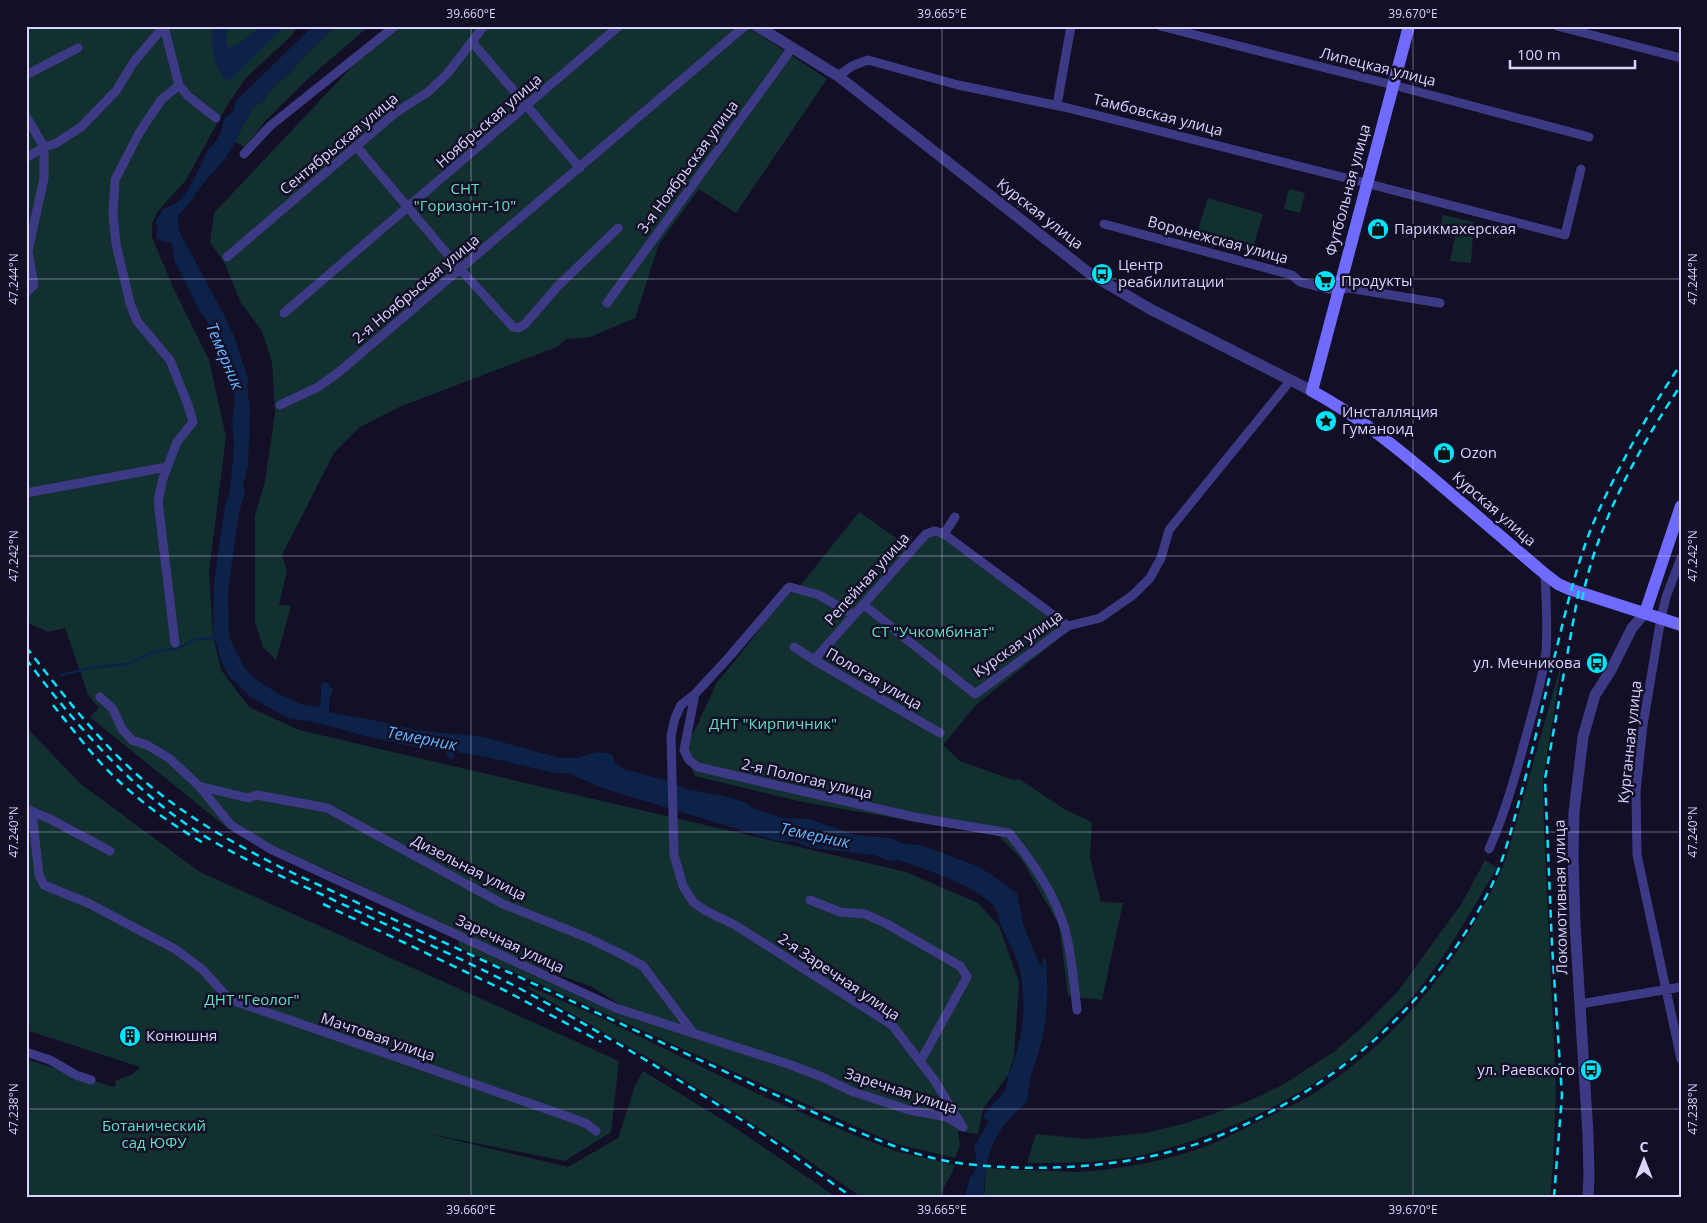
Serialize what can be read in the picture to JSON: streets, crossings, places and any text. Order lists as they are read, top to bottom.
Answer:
{
  "streets": {
    "main road": ["Футбольная улица", "Курская улица"],
    "street": [
      "Липецкая улица",
      "Тамбовская улица",
      "Ноябрьская улица",
      "Сентябрьская улица",
      "3-я Ноябрьская улица",
      "Воронежская улица",
      "2-я Ноябрьская улица",
      "Репейная улица",
      "Пологая улица",
      "Курганная улица",
      "2-я Пологая улица",
      "Дизельная улица",
      "Локомотивная улица",
      "Заречная улица",
      "2-я Заречная улица",
      "Мачтовая улица"
    ]
  },
  "crossings": [
    ["Липецкая улица", "Футбольная улица"],
    ["Тамбовская улица", "Футбольная улица"],
    ["Тамбовская улица", "Курская улица"],
    ["Футбольная улица", "Курская улица"],
    ["Футбольная улица", "Воронежская улица"],
    ["Курская улица", "Репейная улица"],
    ["Курская улица", "Курганная улица"],
    ["Курская улица", "Локомотивная улица"],
    ["Репейная улица", "Пологая улица"],
    ["2-я Пологая улица", "2-я Заречная улица"],
    ["Дизельная улица", "Заречная улица"],
    ["Заречная улица", "2-я Заречная улица"]
  ],
  "water": ["Темерник"],
  "parks": [
    "СНТ \"Горизонт-10\"",
    "СТ \"Учкомбинат\"",
    "ДНТ \"Кирпичник\"",
    "ДНТ \"Геолог\"",
    "Ботанический сад ЮФУ"
  ],
  "places": {
    "shop": ["Парикмахерская", "Ozon"],
    "bus stop": ["Центр реабилитации", "ул. Мечникова", "ул. Раевского"],
    "supermarket": ["Продукты"],
    "place": ["Инсталляция Гуманоид"],
    "building": ["Конюшня"]
  },
  "scale_bar": "100 m",
  "north": "top",
  "coordinates": [
    "39.660°E",
    "39.665°E",
    "39.670°E",
    "47.244°N",
    "47.242°N",
    "47.240°N",
    "47.238°N"
  ]
}
